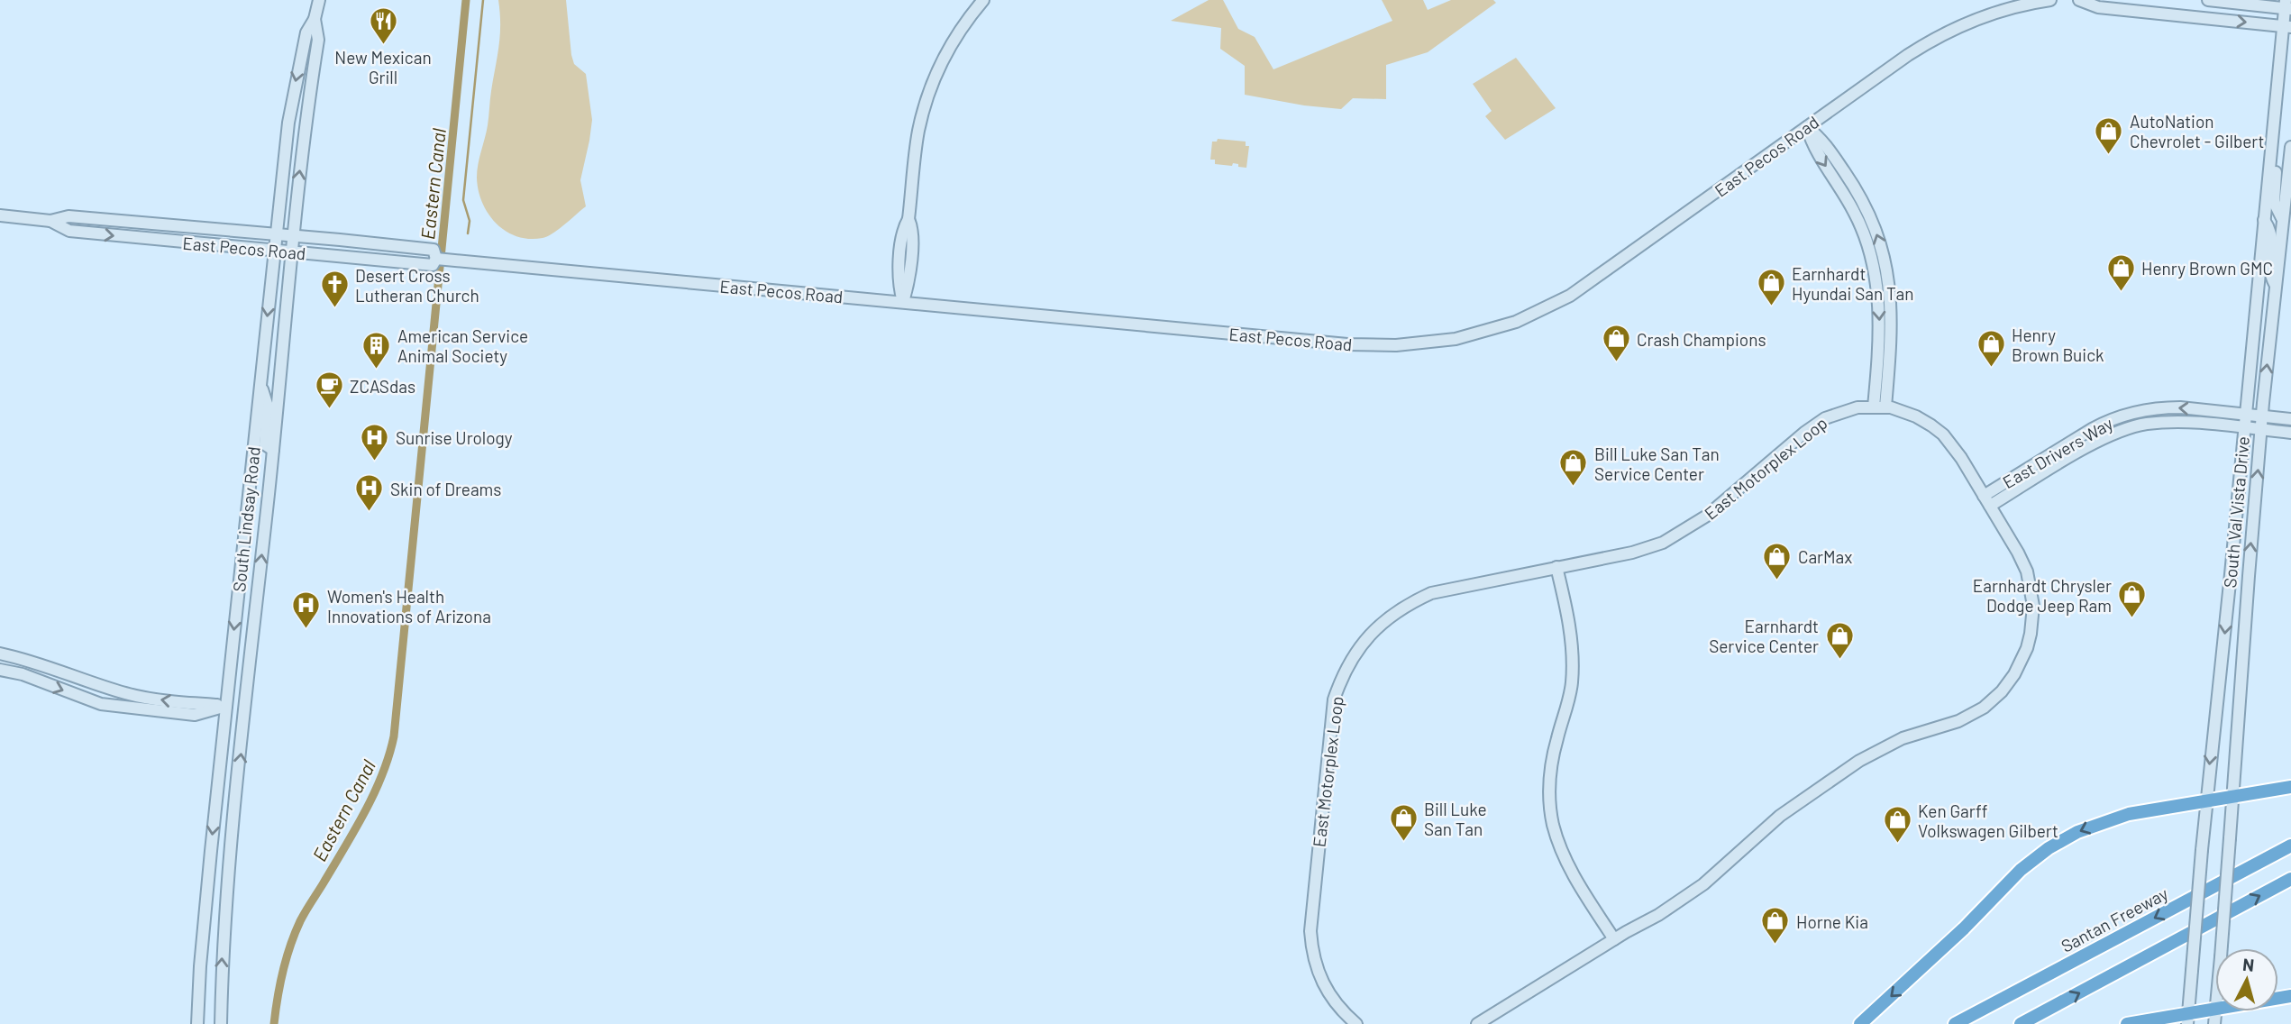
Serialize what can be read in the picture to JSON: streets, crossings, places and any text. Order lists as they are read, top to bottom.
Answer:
{
  "streets": {
    "highway": ["Santan Freeway"],
    "main road": [
      "East Pecos Road",
      "East Drivers Way",
      "East Motorplex Loop",
      "South Val Vista Drive",
      "South Lindsay Road"
    ]
  },
  "crossings": [
    ["East Pecos Road", "South Lindsay Road"],
    ["East Drivers Way", "East Motorplex Loop"],
    ["East Drivers Way", "South Val Vista Drive"]
  ],
  "water": ["Eastern Canal"],
  "places": {
    "restaurant": ["New Mexican Grill"],
    "shop": [
      "AutoNation Chevrolet - Gilbert",
      "Henry Brown GMC",
      "Earnhardt Hyundai San Tan",
      "Crash Champions",
      "Henry Brown Buick",
      "Bill Luke San Tan Service Center",
      "CarMax",
      "Earnhardt Chrysler Dodge Jeep Ram",
      "Earnhardt Service Center",
      "Bill Luke San Tan",
      "Ken Garff Volkswagen Gilbert",
      "Horne Kia"
    ],
    "church": ["Desert Cross Lutheran Church"],
    "building": ["American Service Animal Society"],
    "cafe": ["ZCASdas"],
    "hospital": ["Sunrise Urology", "Skin of Dreams", "Women's Health Innovations of Arizona"]
  },
  "north": "top"
}
